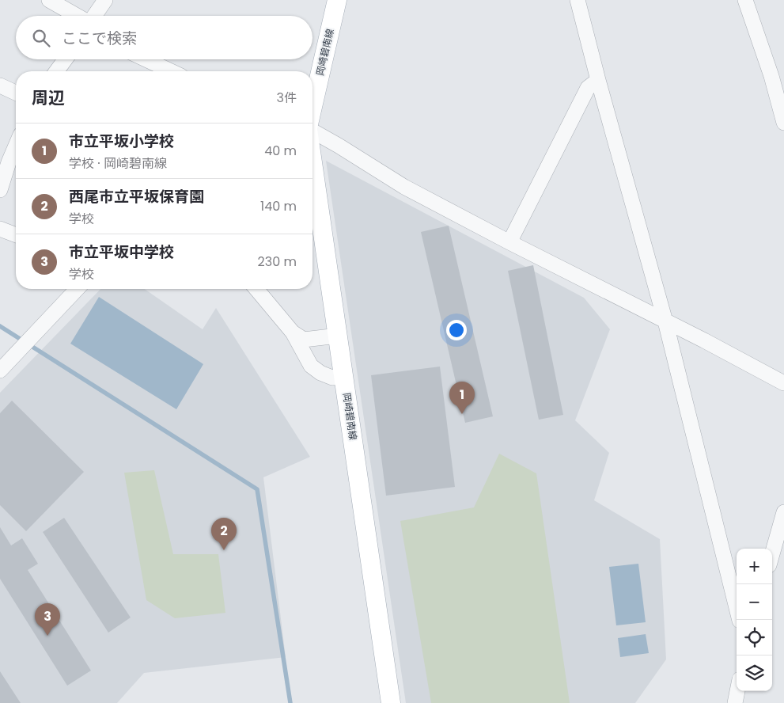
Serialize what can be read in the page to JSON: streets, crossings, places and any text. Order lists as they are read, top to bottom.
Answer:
{
  "streets": {
    "main road": ["岡崎碧南線"]
  },
  "page": {
    "search": "ここで検索",
    "heading": ["周辺", "3件"],
    "list": [
      {
        "mark": "1",
        "name": "市立平坂小学校",
        "note": "学校 · 岡崎碧南線",
        "value": "40 m"
      },
      {
        "mark": "2",
        "name": "西尾市立平坂保育園",
        "note": "学校",
        "value": "140 m"
      },
      {
        "mark": "3",
        "name": "市立平坂中学校",
        "note": "学校",
        "value": "230 m"
      }
    ],
    "pins": ["1", "2", "3"],
    "map_buttons": ["+", "−"]
  }
}
